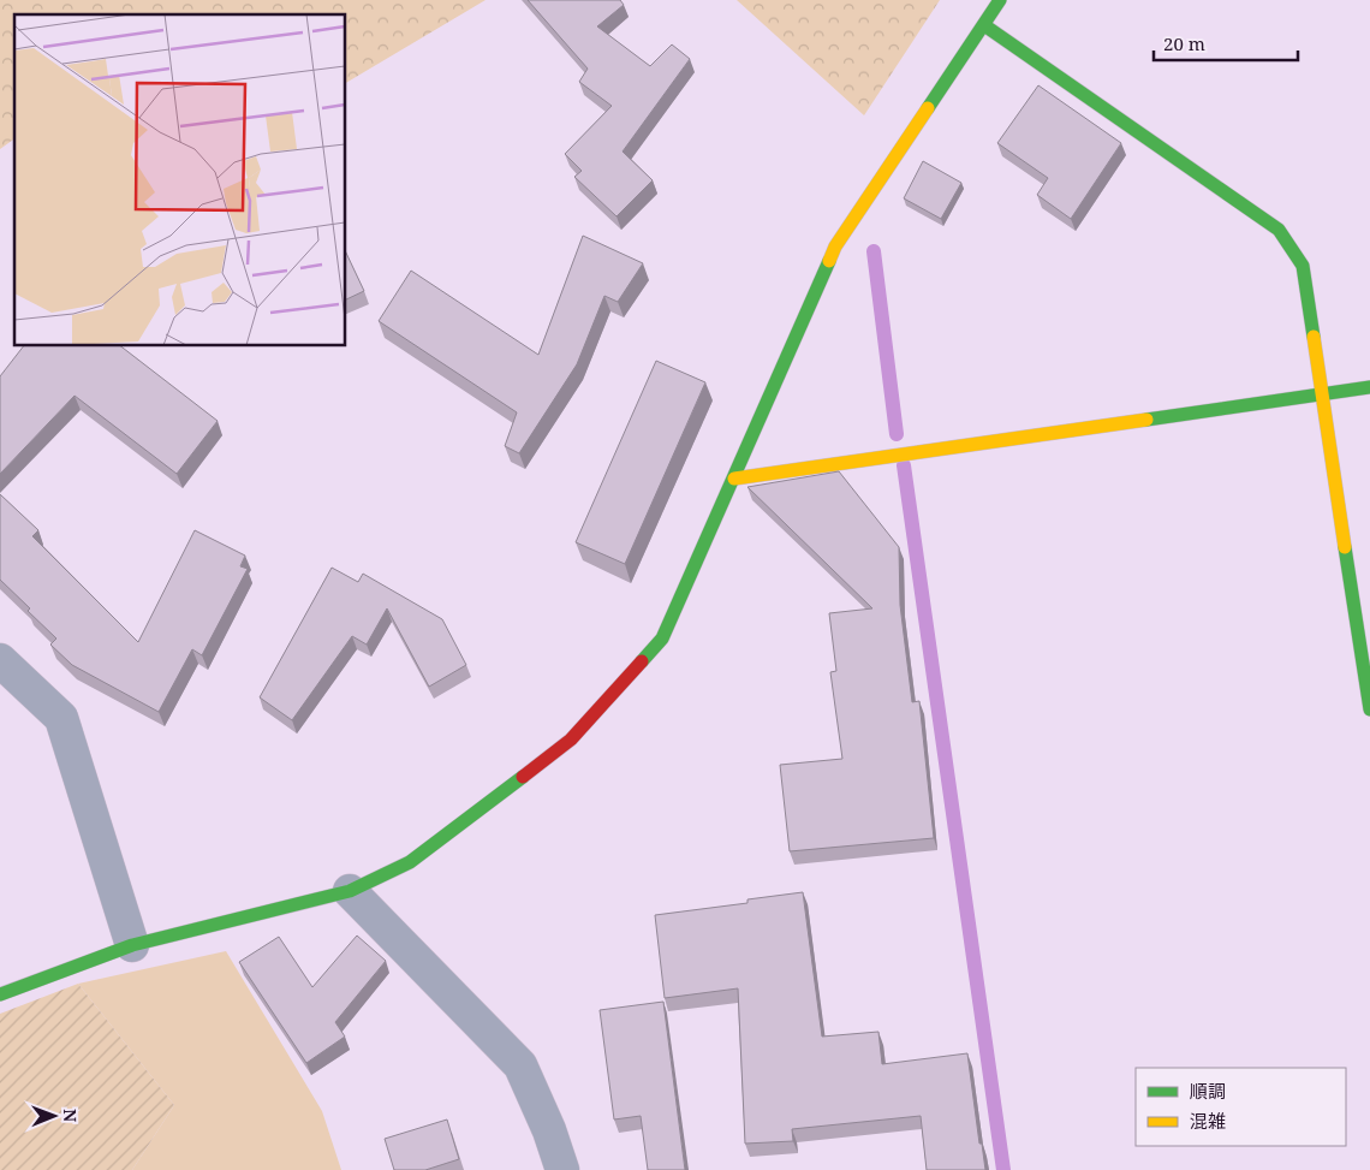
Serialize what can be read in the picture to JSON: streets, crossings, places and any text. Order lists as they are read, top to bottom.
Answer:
{
  "legend": ["順調", "混雑"],
  "scale_bar": "20 m",
  "north": "right"
}
